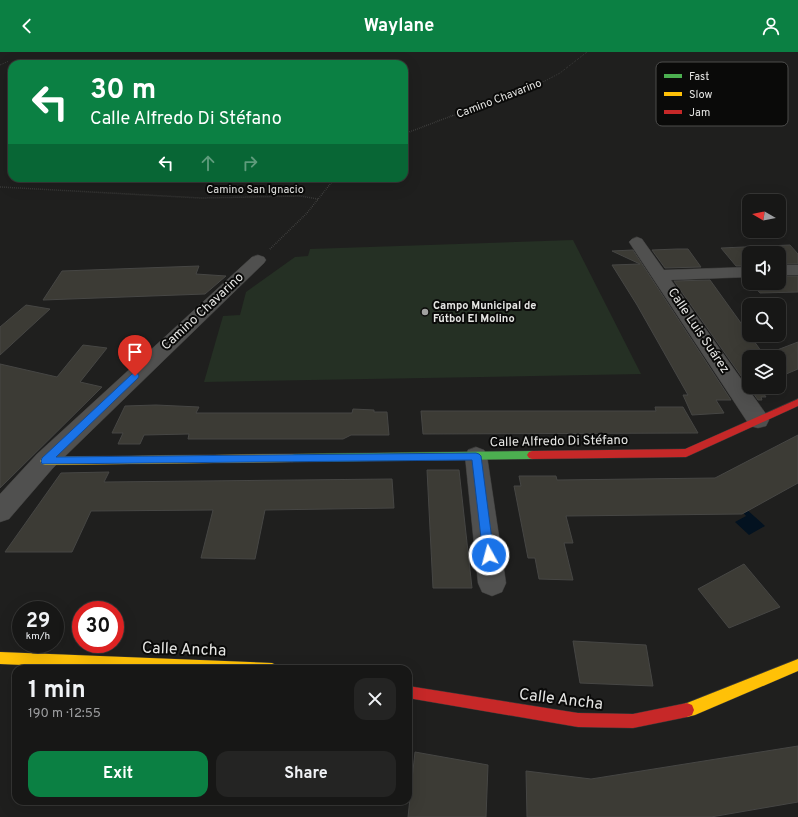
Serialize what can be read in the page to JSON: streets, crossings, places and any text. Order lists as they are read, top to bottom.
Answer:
{
  "streets": {
    "street": [
      "Camino Chavarino",
      "Calle Luis Suárez",
      "Calle Alfredo Di Stéfano",
      "Calle Ancha"
    ],
    "path": ["Camino San Ignacio"]
  },
  "crossings": [
    ["Camino Chavarino", "Calle Alfredo Di Stéfano"],
    ["Calle Luis Suárez", "Calle Alfredo Di Stéfano"]
  ],
  "places": ["Campo Municipal de Fútbol El Molino"],
  "legend": ["Fast", "Slow", "Jam"],
  "north": "left",
  "page": {
    "header": "Waylane",
    "turn": ["30 m", "Calle Alfredo Di Stéfano"],
    "speed": "29 km/h",
    "limit": "30",
    "heading": ["1 min", "190 m · 12:55"],
    "buttons": ["Exit", "Share"]
  }
}
